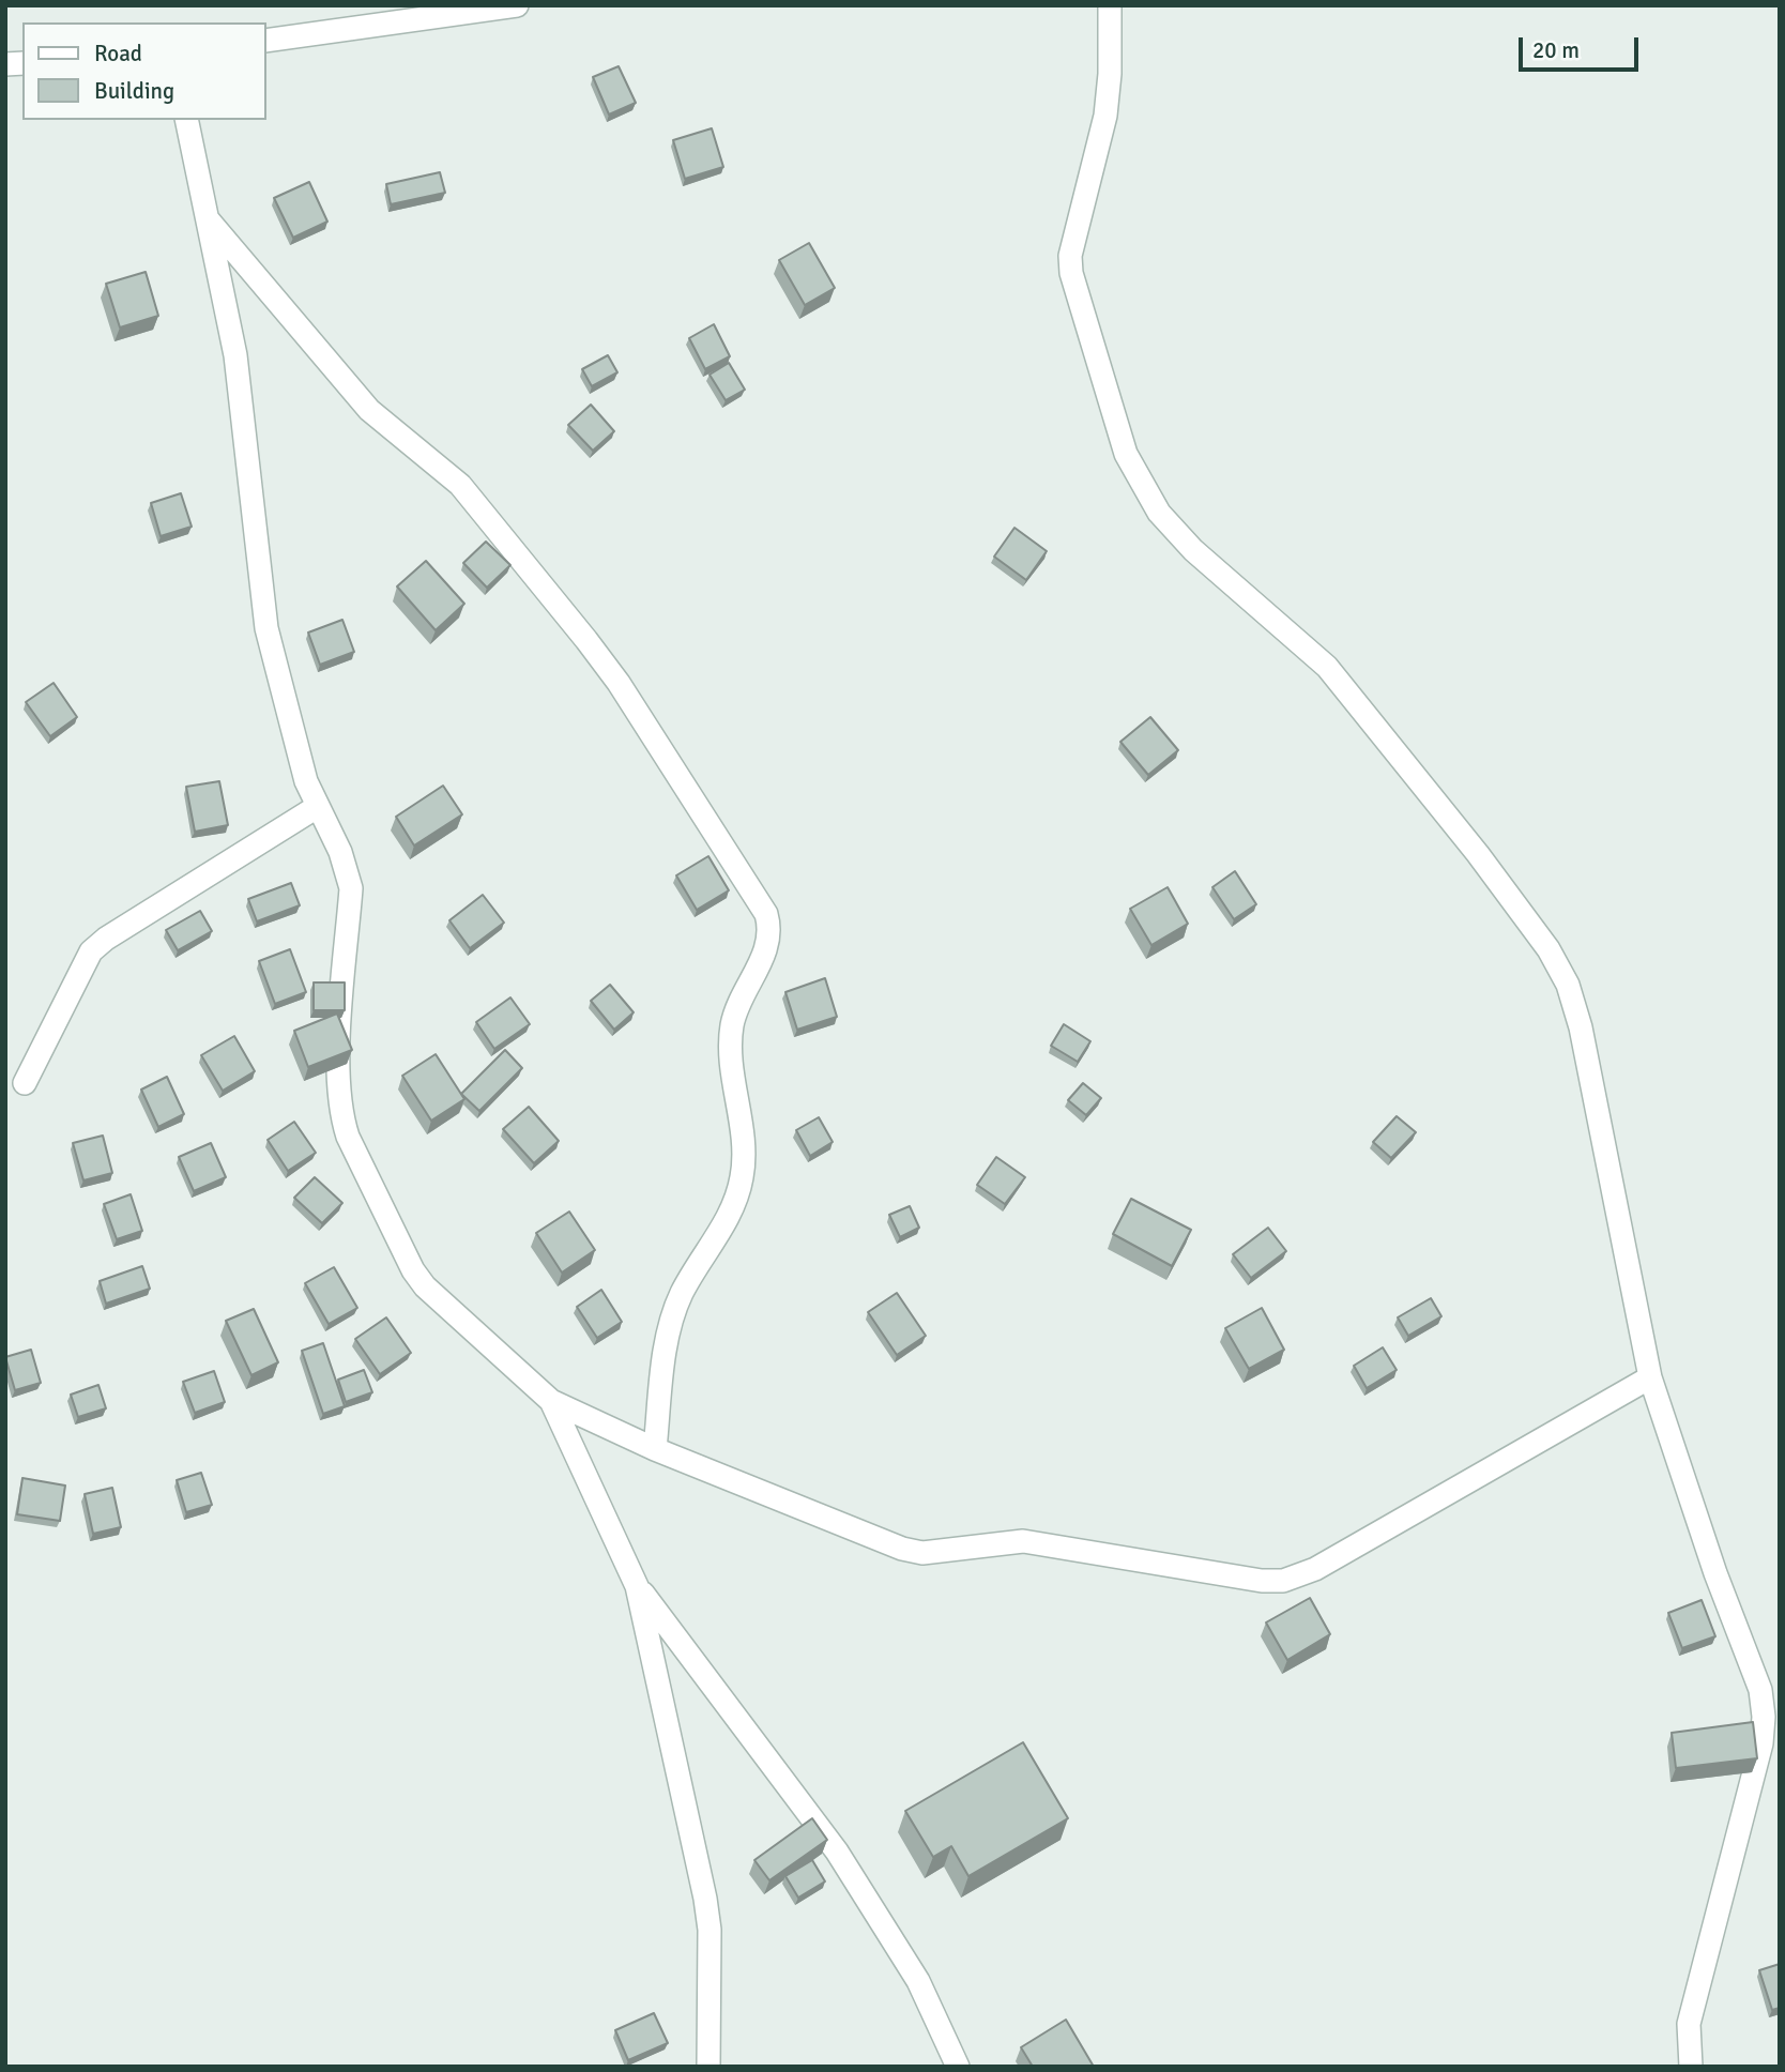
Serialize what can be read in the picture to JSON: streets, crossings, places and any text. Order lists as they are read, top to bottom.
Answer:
{
  "legend": ["Road", "Building"],
  "scale_bar": "20 m"
}
